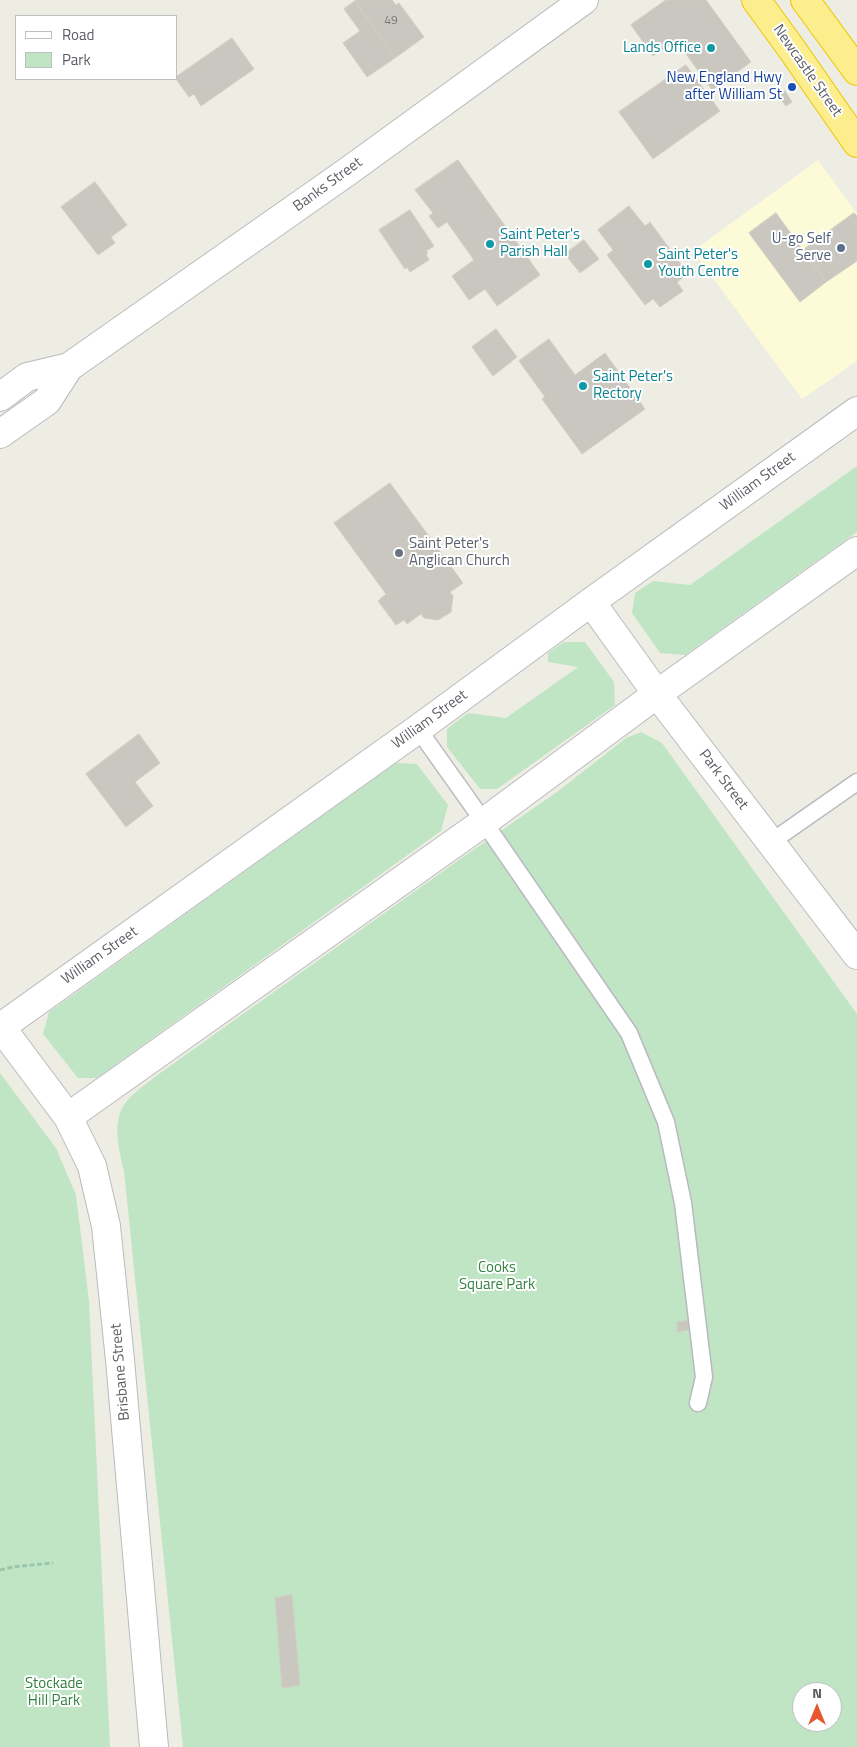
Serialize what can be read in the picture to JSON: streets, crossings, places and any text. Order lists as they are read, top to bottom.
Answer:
{
  "streets": {
    "highway": ["Newcastle Street"],
    "street": [
      "Banks Street",
      "William Street",
      "Park Street",
      "Brisbane Street"
    ]
  },
  "crossings": [
    ["William Street", "Park Street"],
    ["William Street", "Brisbane Street"]
  ],
  "parks": ["Cooks Square Park", "Stockade Hill Park"],
  "places": [
    "Lands Office",
    "New England Hwy after William St",
    "Saint Peter's Parish Hall",
    "U-go Self Serve",
    "Saint Peter's Youth Centre",
    "Saint Peter's Rectory",
    "Saint Peter's Anglican Church"
  ],
  "house_numbers": ["49"],
  "legend": ["Road", "Park"],
  "north": "top"
}
